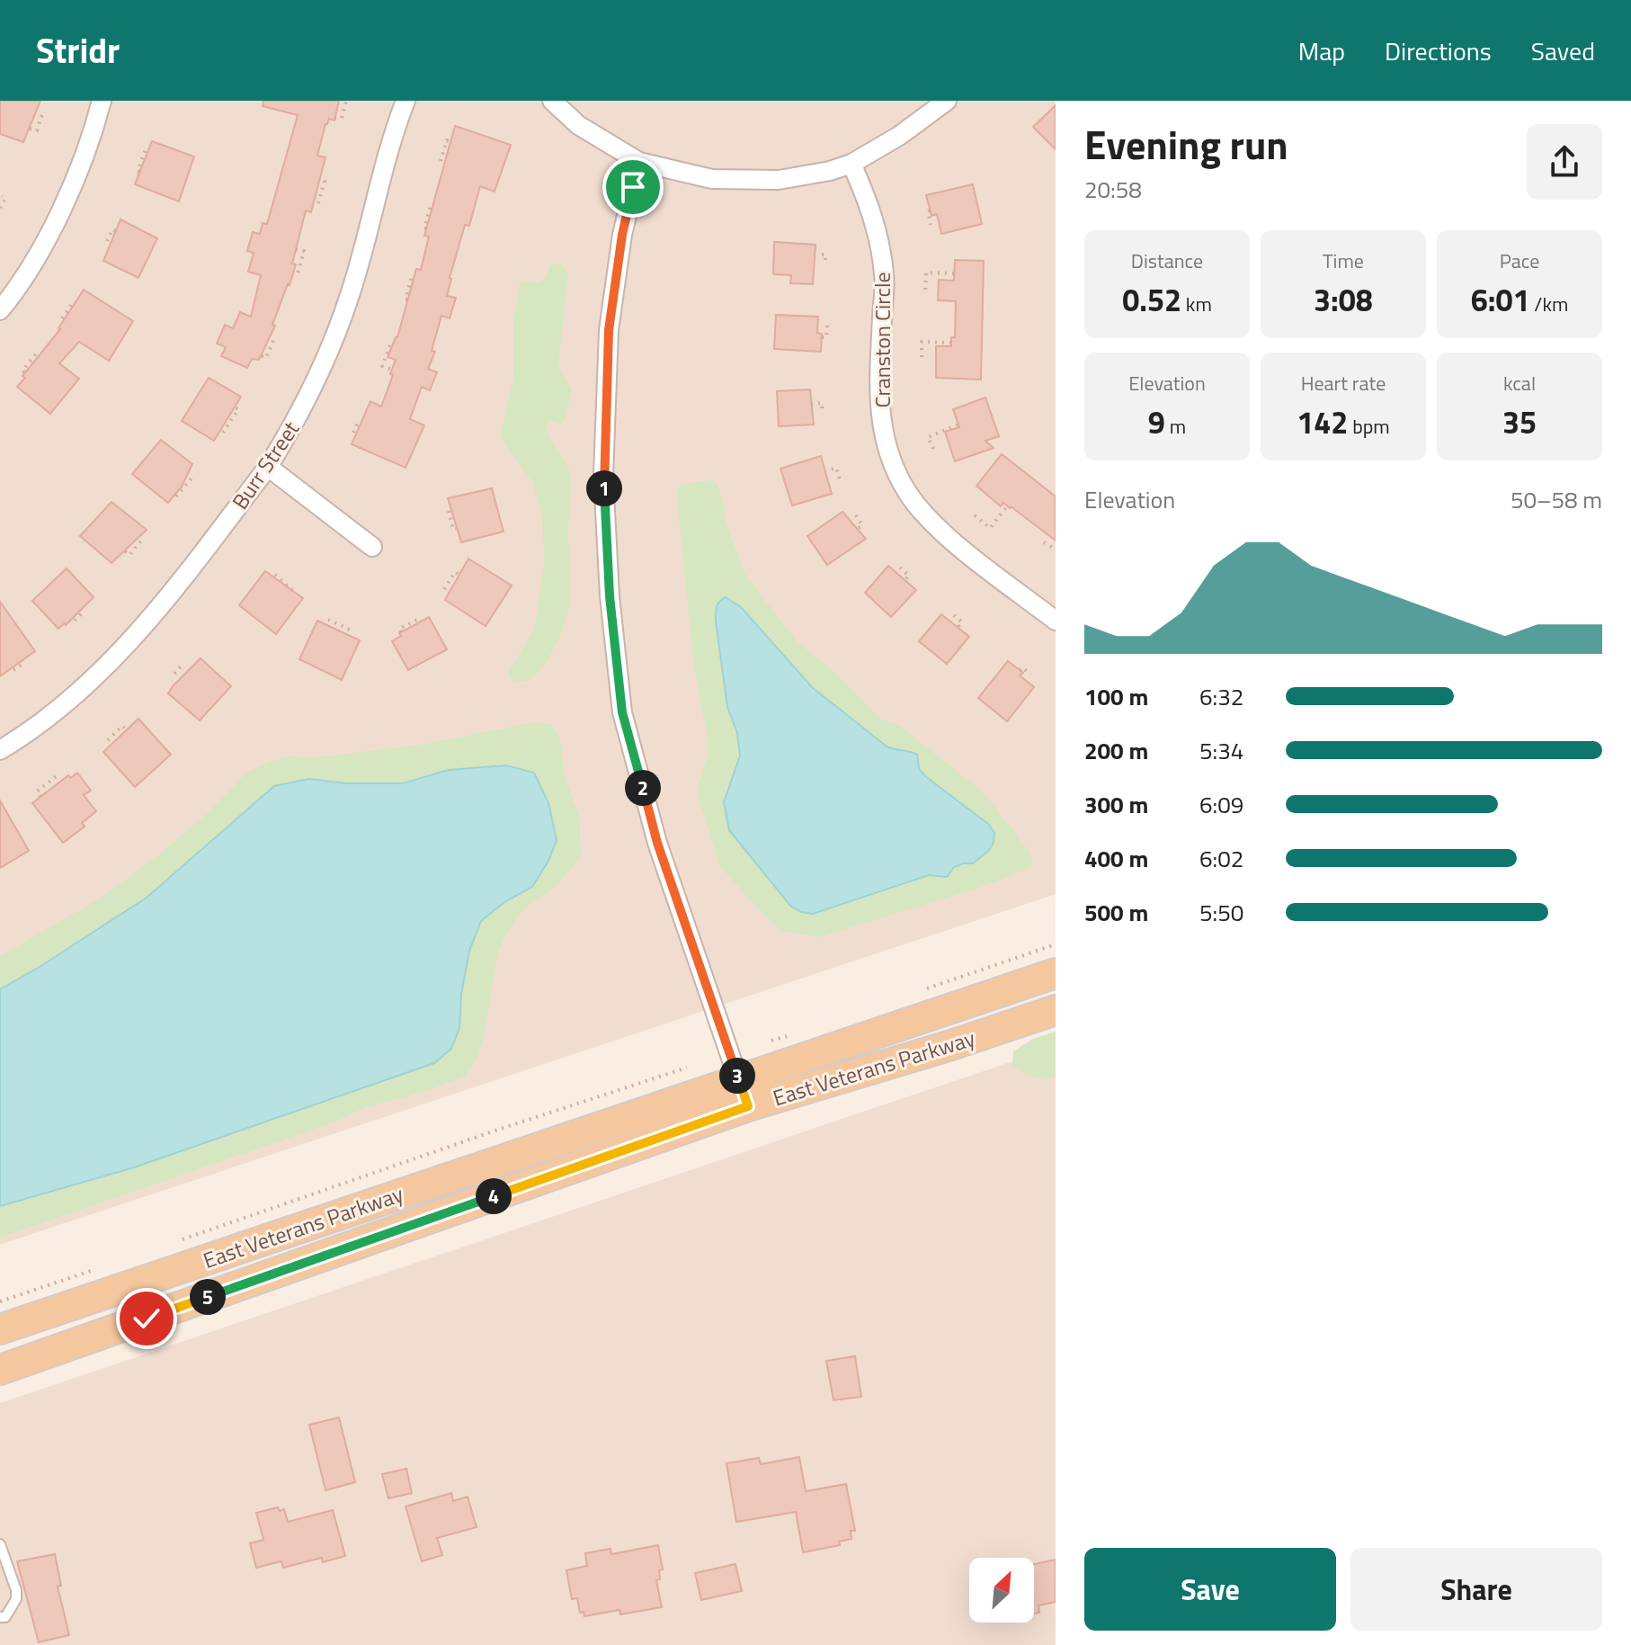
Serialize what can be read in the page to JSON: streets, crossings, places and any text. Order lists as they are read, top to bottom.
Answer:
{
  "streets": {
    "main road": ["East Veterans Parkway"],
    "street": ["Cranston Circle", "Burr Street"]
  },
  "north": "top right",
  "page": {
    "header": "Stridr",
    "nav": ["Map", "Directions", "Saved"],
    "heading": ["Evening run", "20:58"],
    "stats": [
      ["Distance", "0.52 km"],
      ["Time", "3:08"],
      ["Pace", "6:01 /km"],
      ["Elevation", "9 m"],
      ["Heart rate", "142 bpm"],
      ["kcal", "35"]
    ],
    "chart": ["Elevation", "50–58 m"],
    "pins": [
      "1",
      "2",
      "3",
      "4",
      "5"
    ],
    "list": [
      {
        "name": "100 m",
        "note": "6:32"
      },
      {
        "name": "200 m",
        "note": "5:34"
      },
      {
        "name": "300 m",
        "note": "6:09"
      },
      {
        "name": "400 m",
        "note": "6:02"
      },
      {
        "name": "500 m",
        "note": "5:50"
      }
    ],
    "buttons": ["Save", "Share"]
  }
}
